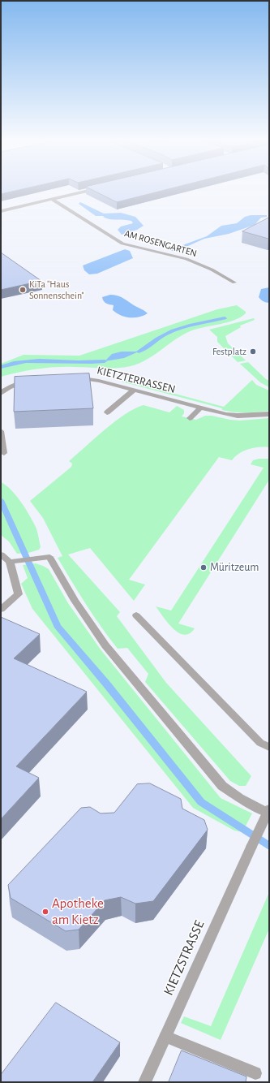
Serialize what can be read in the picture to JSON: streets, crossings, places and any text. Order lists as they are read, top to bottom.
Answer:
{
  "streets": {
    "street": ["AM ROSENGARTEN", "KIETZTERRASSEN", "KIETZSTRASSE"]
  },
  "places": [
    "KiTa \"Haus Sonnenschein\"",
    "Festplatz",
    "Müritzeum",
    "Apotheke am Kietz"
  ]
}
